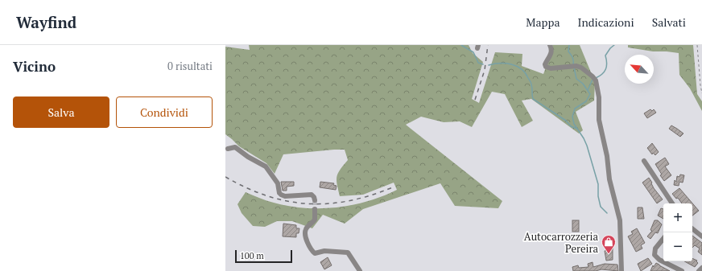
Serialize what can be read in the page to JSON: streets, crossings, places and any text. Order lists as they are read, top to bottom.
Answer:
{
  "places": {
    "shop": ["Autocarrozzeria Pereira"]
  },
  "scale_bar": "100 m",
  "north": "top left",
  "page": {
    "header": "Wayfind",
    "nav": ["Mappa", "Indicazioni", "Salvati"],
    "heading": ["Vicino", "0 risultati"],
    "buttons": ["Salva", "Condividi"],
    "map_buttons": ["+", "−"],
    "scale": "100 m"
  }
}
